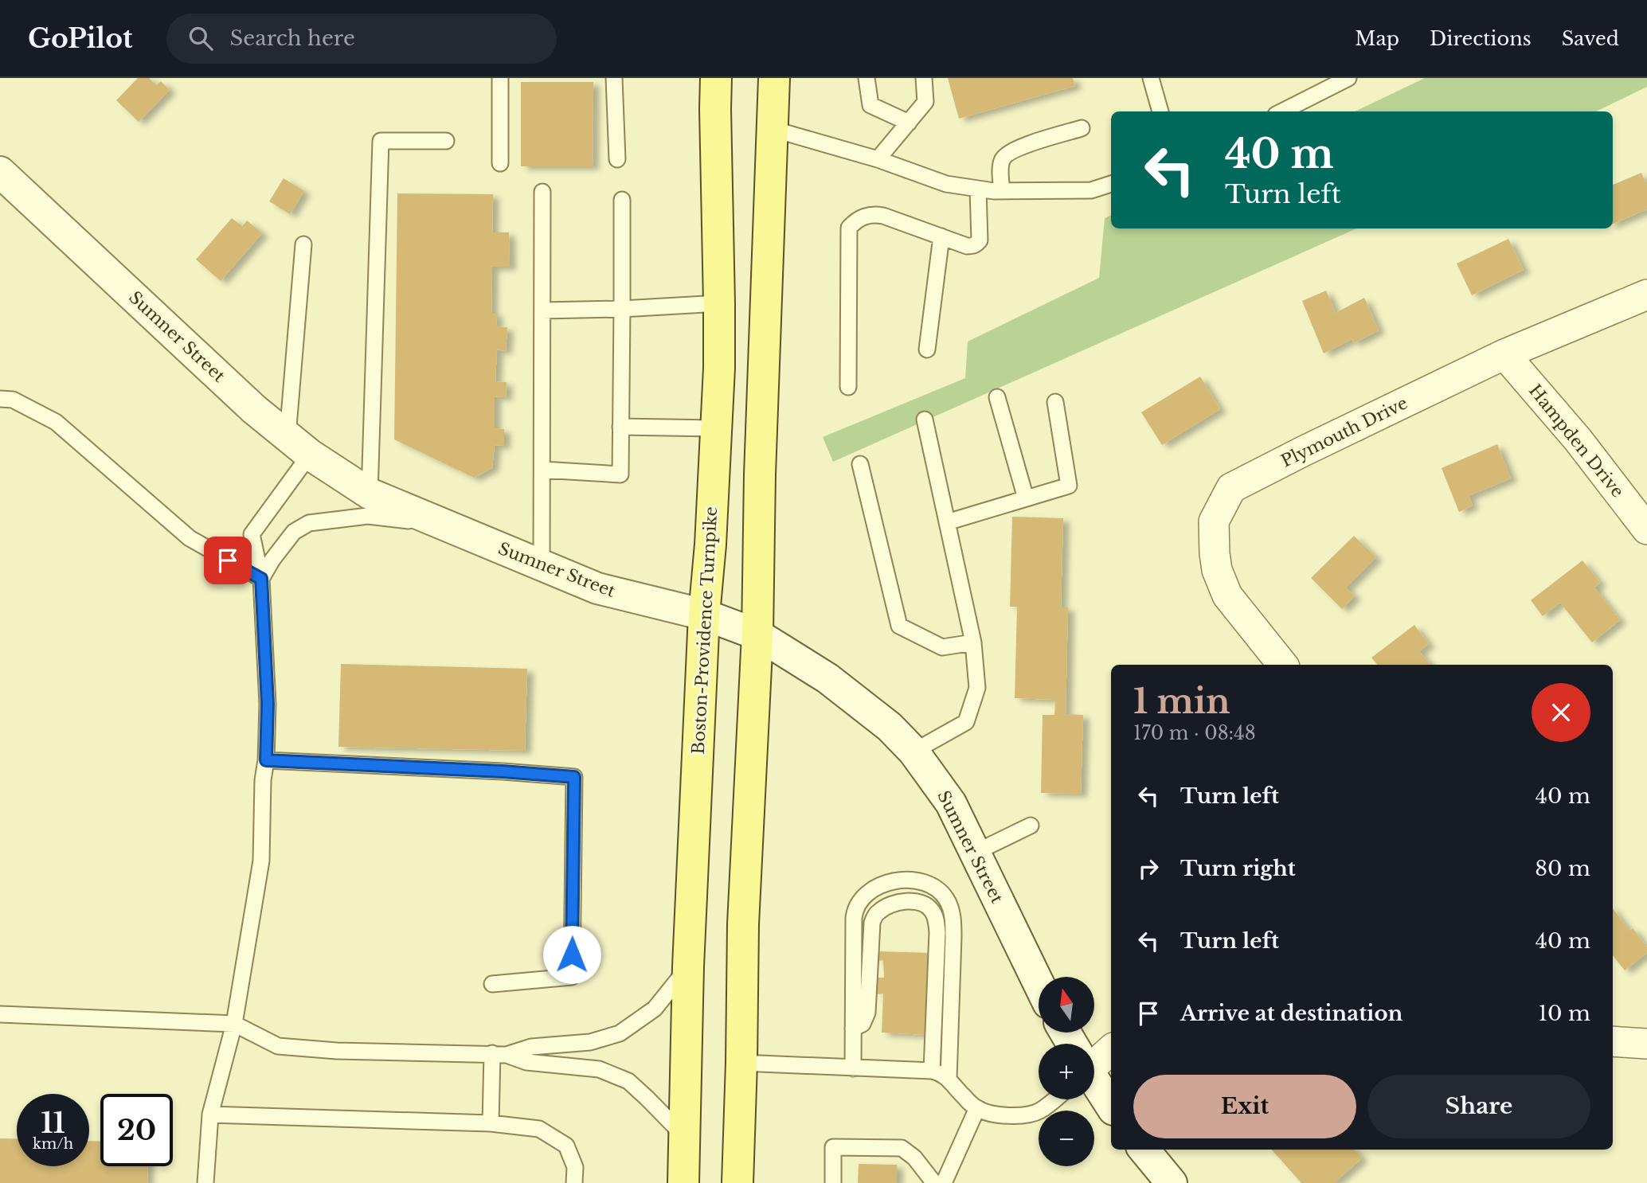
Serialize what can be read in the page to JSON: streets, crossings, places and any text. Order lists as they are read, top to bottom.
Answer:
{
  "streets": {
    "main road": ["Boston-Providence Turnpike"],
    "street": ["Sumner Street", "Plymouth Drive", "Hampden Drive"]
  },
  "crossings": [
    ["Sumner Street", "Boston-Providence Turnpike"],
    ["Plymouth Drive", "Hampden Drive"]
  ],
  "north": "top",
  "page": {
    "header": "GoPilot",
    "search": "Search here",
    "nav": ["Map", "Directions", "Saved"],
    "turn": ["40 m", "Turn left"],
    "heading": ["1 min", "170 m · 08:48"],
    "list": [
      {
        "name": "Turn left",
        "value": "40 m"
      },
      {
        "name": "Turn right",
        "value": "80 m"
      },
      {
        "name": "Turn left",
        "value": "40 m"
      },
      {
        "name": "Arrive at destination",
        "value": "10 m"
      }
    ],
    "map_buttons": ["+", "−"],
    "buttons": ["Exit", "Share"],
    "speed": "11 km/h",
    "limit": "20"
  }
}
